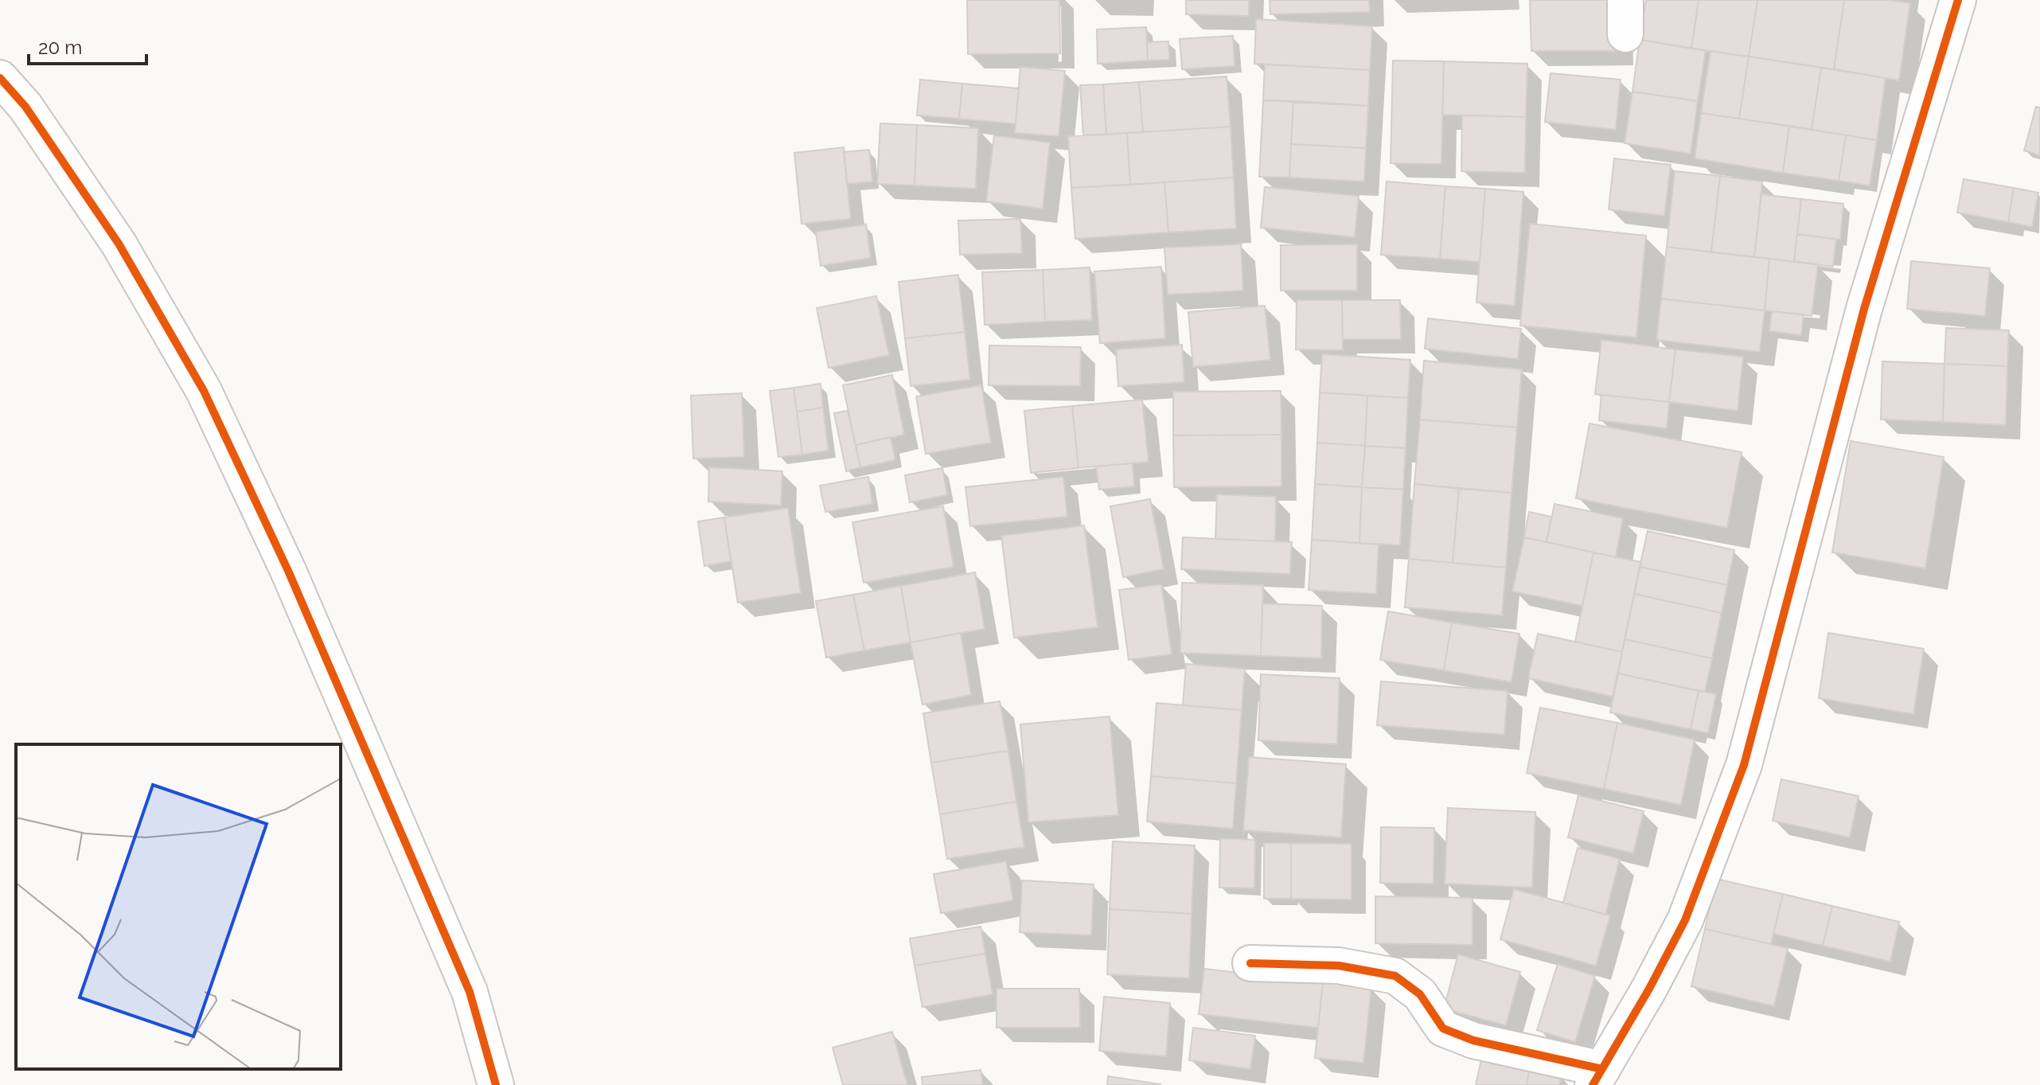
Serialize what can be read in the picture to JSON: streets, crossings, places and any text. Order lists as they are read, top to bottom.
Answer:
{
  "scale_bar": "20 m"
}
